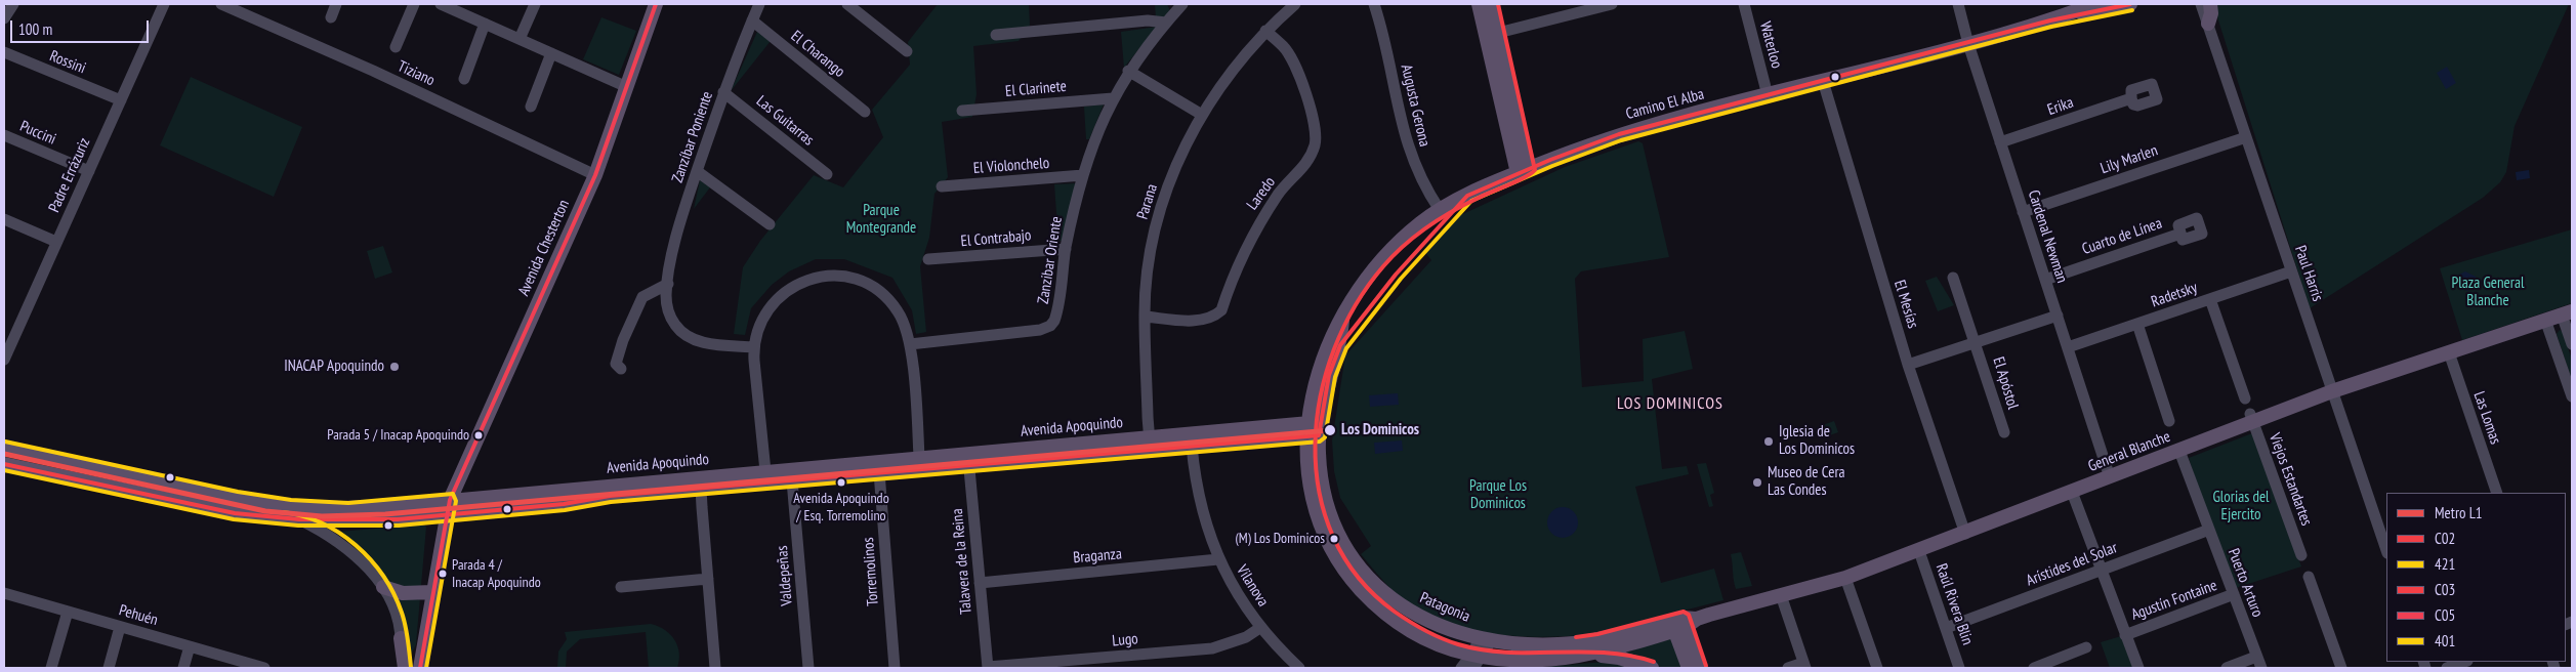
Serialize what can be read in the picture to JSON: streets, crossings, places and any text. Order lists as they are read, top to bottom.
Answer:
{
  "streets": {
    "main road": [
      "Camino El Alba",
      "Avenida Chesterton",
      "Avenida Apoquindo",
      "General Blanche",
      "Patagonia"
    ],
    "street": [
      "Waterloo",
      "El Charango",
      "Rossini",
      "Tiziano",
      "El Clarinete",
      "Augusta Gerona",
      "Erika",
      "Las Guitarras",
      "Puccini",
      "Zanzíbar Poniente",
      "Lily Marlen",
      "El Violonchelo",
      "Padre Errázuriz",
      "Laredo",
      "Parana",
      "Cardenal Newman",
      "Cuarto de Línea",
      "El Contrabajo",
      "Zanzibar Oriente",
      "Paul Harris",
      "Radetsky",
      "El Mesías",
      "El Apóstol",
      "Las Lomas",
      "Viejos Estandartes",
      "Braganza",
      "Talavera de la Reina",
      "Arístides del Solar",
      "Torremolinos",
      "Valdepeñas",
      "Puerto Arturo",
      "Vilanova",
      "Agustín Fontaine",
      "Raúl Rivera Blin",
      "Pehuén",
      "Lugo"
    ]
  },
  "crossings": [
    ["Waterloo", "Camino El Alba"],
    ["El Charango", "Zanzíbar Poniente"],
    ["Rossini", "Padre Errázuriz"],
    ["Tiziano", "Avenida Chesterton"],
    ["El Clarinete", "Zanzibar Oriente"],
    ["Camino El Alba", "Augusta Gerona"],
    ["Camino El Alba", "Cardenal Newman"],
    ["Camino El Alba", "El Mesías"],
    ["Camino El Alba", "Avenida Apoquindo"],
    ["Camino El Alba", "Patagonia"],
    ["Erika", "Cardenal Newman"],
    ["Las Guitarras", "Zanzíbar Poniente"],
    ["Puccini", "Padre Errázuriz"],
    ["Lily Marlen", "Cardenal Newman"],
    ["Lily Marlen", "Paul Harris"],
    ["El Violonchelo", "Zanzibar Oriente"],
    ["Laredo", "Parana"],
    ["Parana", "Avenida Apoquindo"],
    ["Cardenal Newman", "Cuarto de Línea"],
    ["Cardenal Newman", "Radetsky"],
    ["Cardenal Newman", "El Apóstol"],
    ["Cardenal Newman", "General Blanche"],
    ["El Contrabajo", "Zanzibar Oriente"],
    ["Avenida Chesterton", "Avenida Apoquindo"],
    ["Paul Harris", "Radetsky"],
    ["Paul Harris", "General Blanche"],
    ["El Mesías", "El Apóstol"],
    ["El Mesías", "General Blanche"],
    ["Las Lomas", "General Blanche"],
    ["Avenida Apoquindo", "Talavera de la Reina"],
    ["Avenida Apoquindo", "Torremolinos"],
    ["Avenida Apoquindo", "Valdepeñas"],
    ["Avenida Apoquindo", "Vilanova"],
    ["Avenida Apoquindo", "Patagonia"],
    ["General Blanche", "Viejos Estandartes"],
    ["General Blanche", "Puerto Arturo"],
    ["General Blanche", "Raúl Rivera Blin"],
    ["General Blanche", "Patagonia"],
    ["Braganza", "Talavera de la Reina"],
    ["Braganza", "Vilanova"],
    ["Talavera de la Reina", "Lugo"],
    ["Arístides del Solar", "Puerto Arturo"],
    ["Arístides del Solar", "Raúl Rivera Blin"],
    ["Puerto Arturo", "Agustín Fontaine"],
    ["Vilanova", "Lugo"]
  ],
  "districts": ["LOS DOMINICOS"],
  "parks": [
    "Parque Montegrande",
    "Plaza General Blanche",
    "Parque Los Dominicos",
    "Glorias del Ejercito"
  ],
  "places": [
    "INACAP Apoquindo",
    "Los Dominicos",
    "Parada 5 / Inacap Apoquindo",
    "Iglesia de Los Dominicos",
    "Avenida Apoquindo / Esq. Torremolino",
    "Museo de Cera Las Condes",
    "(M) Los Dominicos",
    "Parada 4 / Inacap Apoquindo"
  ],
  "lines": [
    "transit line C02",
    "transit line C03",
    "transit line C05",
    "transit line 421",
    "metro line L1",
    "transit line 401"
  ],
  "legend": [
    "Metro L1",
    "C02",
    "421",
    "C03",
    "C05",
    "401"
  ],
  "scale_bar": "100 m"
}
